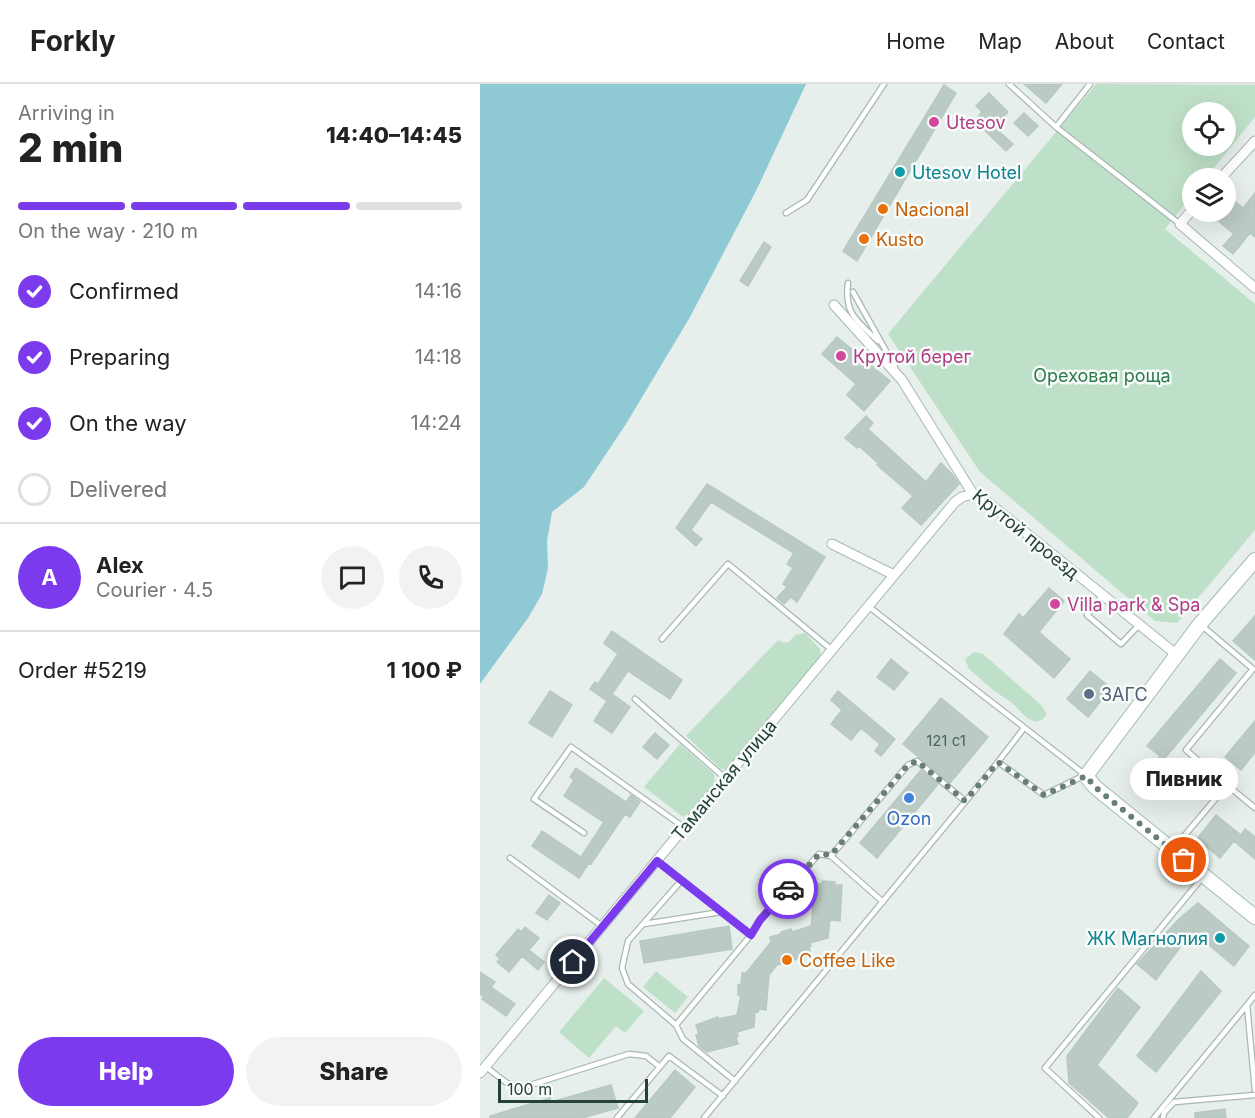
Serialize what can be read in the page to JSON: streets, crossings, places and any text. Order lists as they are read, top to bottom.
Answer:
{
  "streets": {
    "street": ["Крутой проезд", "Таманская улица"]
  },
  "crossings": [
    ["Крутой проезд", "Таманская улица"]
  ],
  "parks": ["Ореховая роща"],
  "places": [
    "Utesov",
    "Utesov Hotel",
    "Nacional",
    "Kusto",
    "Крутой берег",
    "Villa park & Spa",
    "ЗАГС",
    "Ozon",
    "Пивник",
    "ЖК Магнолия",
    "Coffee Like"
  ],
  "house_numbers": ["121 с1"],
  "scale_bar": "100 m",
  "page": {
    "header": "Forkly",
    "nav": [
      "Home",
      "Map",
      "About",
      "Contact"
    ],
    "heading": ["2 min", "Arriving in", "14:40–14:45"],
    "panel": [
      "Alex",
      "Courier · 4.5",
      "Order #5219",
      "1 100 ₽"
    ],
    "bar": "On the way · 210 m",
    "list": [
      ["Confirmed", "14:16"],
      ["Preparing", "14:18"],
      ["On the way", "14:24"],
      "Delivered"
    ],
    "round": "A",
    "bubble": "Пивник",
    "buttons": ["Help", "Share"],
    "scale": "100 m"
  }
}
